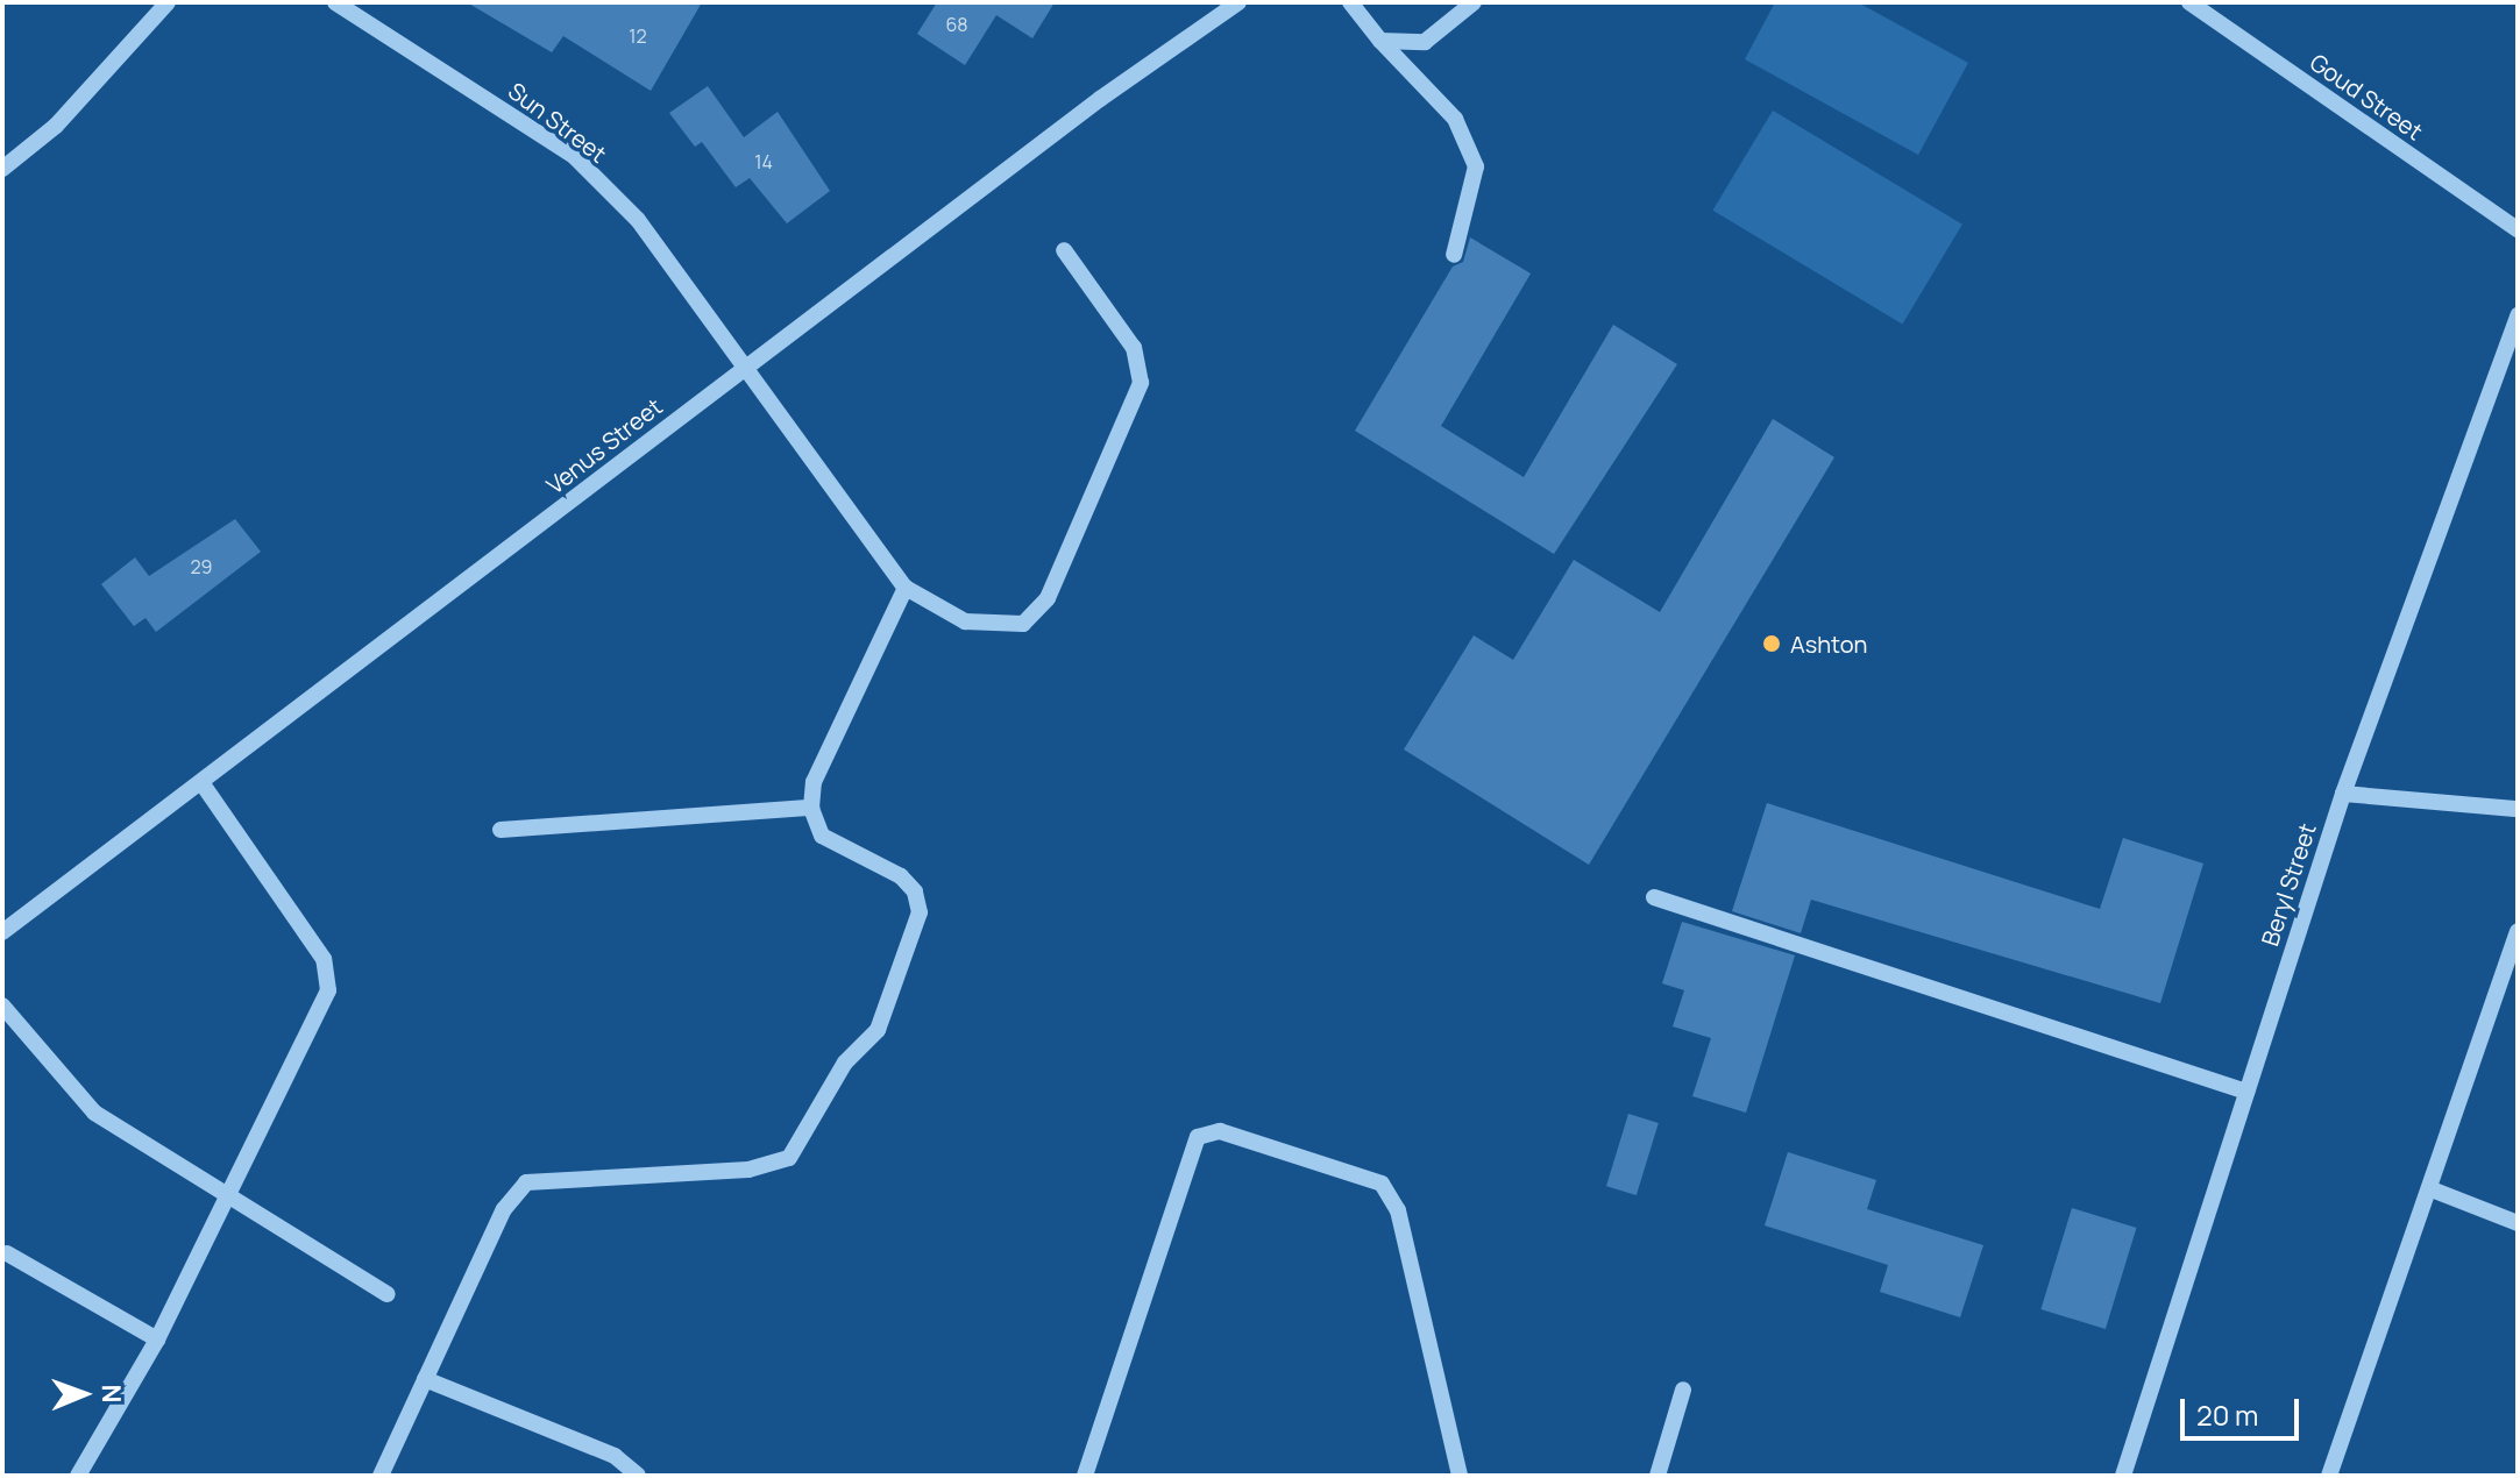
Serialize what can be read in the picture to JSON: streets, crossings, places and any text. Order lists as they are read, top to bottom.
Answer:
{
  "streets": {
    "street": [
      "Goud Street",
      "Sun Street",
      "Venus Street",
      "Beryl Street"
    ]
  },
  "crossings": [
    ["Sun Street", "Venus Street"]
  ],
  "places": ["Ashton"],
  "house_numbers": [
    "68",
    "12",
    "14",
    "29"
  ],
  "scale_bar": "20 m",
  "north": "right"
}
